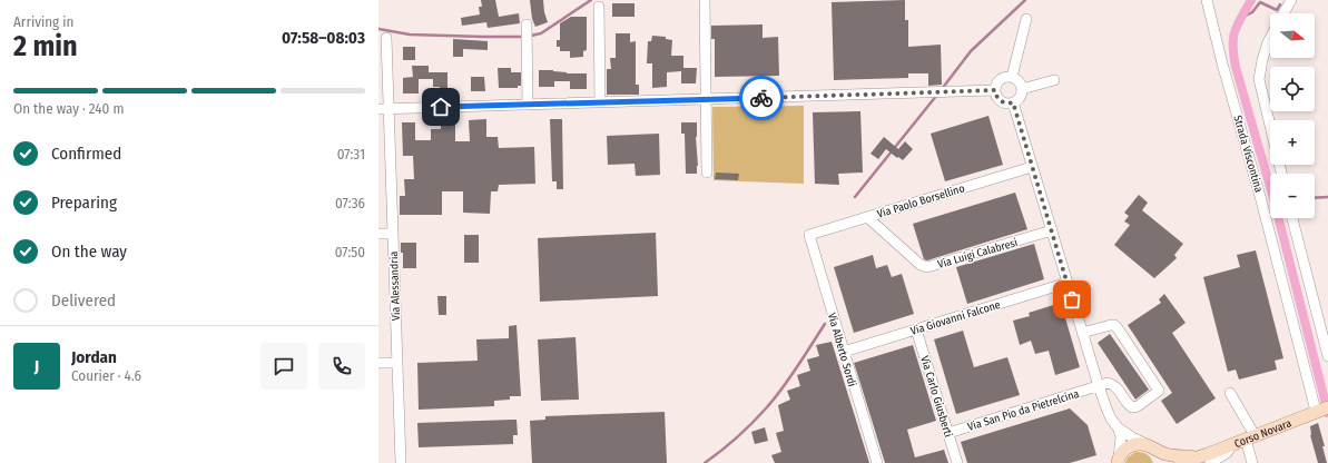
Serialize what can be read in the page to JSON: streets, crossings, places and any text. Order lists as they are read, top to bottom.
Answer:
{
  "streets": {
    "main road": ["Corso Novara"],
    "street": [
      "Strada Viscontina",
      "Via Paolo Borsellino",
      "Via Luigi Calabresi",
      "Via Alessandria",
      "Via Giovanni Falcone",
      "Via Alberto Sordi",
      "Via Carlo Giusberti",
      "Via San Pio da Pietrelcina"
    ]
  },
  "crossings": [
    ["Strada Viscontina", "Corso Novara"],
    ["Via Paolo Borsellino", "Via Luigi Calabresi"],
    ["Via Paolo Borsellino", "Via Alberto Sordi"],
    ["Via Giovanni Falcone", "Via Alberto Sordi"],
    ["Via Giovanni Falcone", "Via Carlo Giusberti"],
    ["Via Carlo Giusberti", "Via San Pio da Pietrelcina"]
  ],
  "north": "right",
  "page": {
    "heading": ["2 min", "Arriving in", "07:58–08:03"],
    "panel": ["Jordan", "Courier · 4.6"],
    "map_buttons": ["+", "−"],
    "bar": "On the way · 240 m",
    "list": [
      ["Confirmed", "07:31"],
      ["Preparing", "07:36"],
      ["On the way", "07:50"],
      "Delivered"
    ],
    "round": "J"
  }
}
